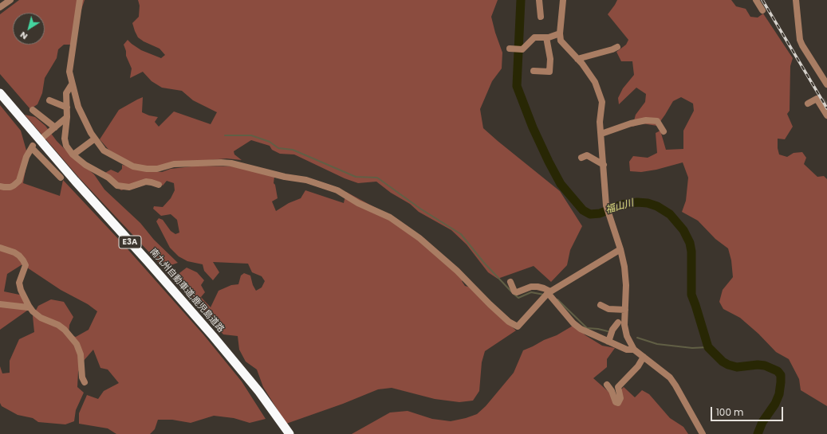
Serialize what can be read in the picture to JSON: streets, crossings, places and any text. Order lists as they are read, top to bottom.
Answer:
{
  "streets": {
    "highway": ["E3A", "南九州自動車道;鹿児島道路"]
  },
  "water": ["福山川"],
  "scale_bar": "100 m",
  "north": "bottom left"
}
